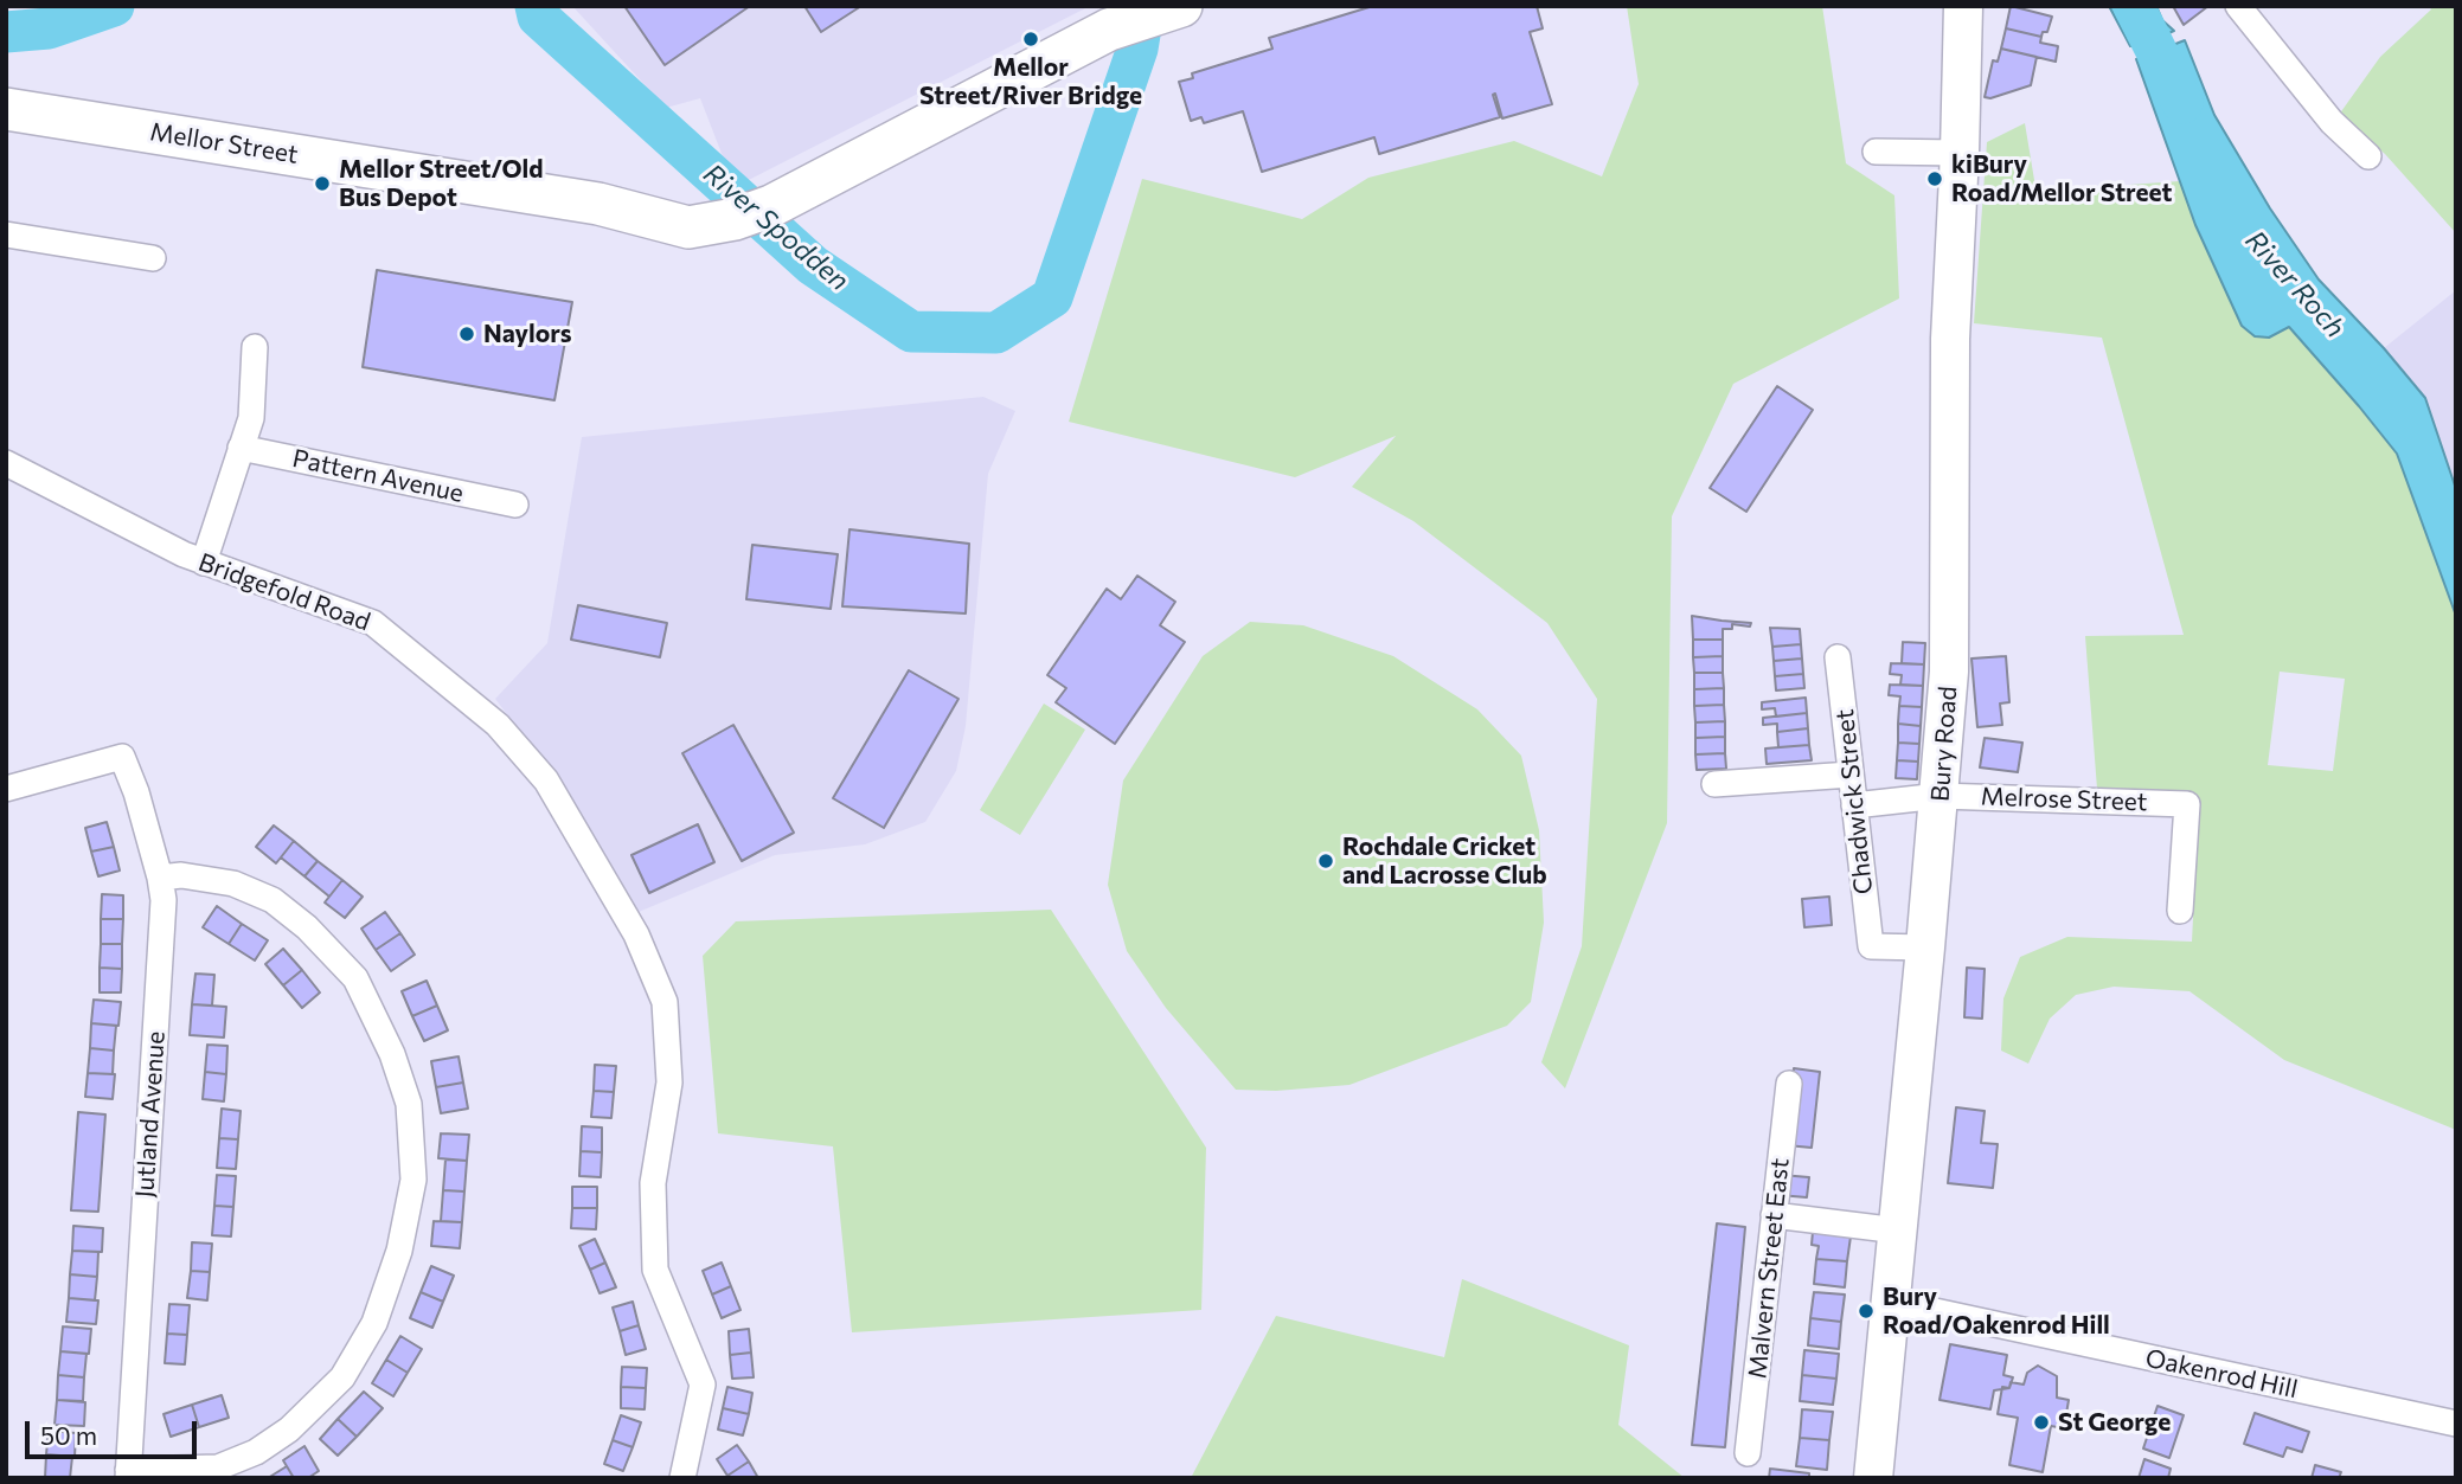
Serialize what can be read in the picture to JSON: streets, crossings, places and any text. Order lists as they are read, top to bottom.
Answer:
{
  "streets": {
    "main road": ["Mellor Street", "Bury Road"],
    "street": [
      "Pattern Avenue",
      "Bridgefold Road",
      "Melrose Street",
      "Chadwick Street",
      "Jutland Avenue",
      "Malvern Street East",
      "Oakenrod Hill"
    ]
  },
  "crossings": [
    ["Bury Road", "Melrose Street"],
    ["Bury Road", "Chadwick Street"],
    ["Bury Road", "Oakenrod Hill"],
    ["Melrose Street", "Chadwick Street"]
  ],
  "water": ["River Spodden", "River Roch"],
  "places": [
    "Mellor Street/River Bridge",
    "kiBury Road/Mellor Street",
    "Mellor Street/Old Bus Depot",
    "Naylors",
    "Rochdale Cricket and Lacrosse Club",
    "Bury Road/Oakenrod Hill",
    "St George"
  ],
  "scale_bar": "50 m"
}
